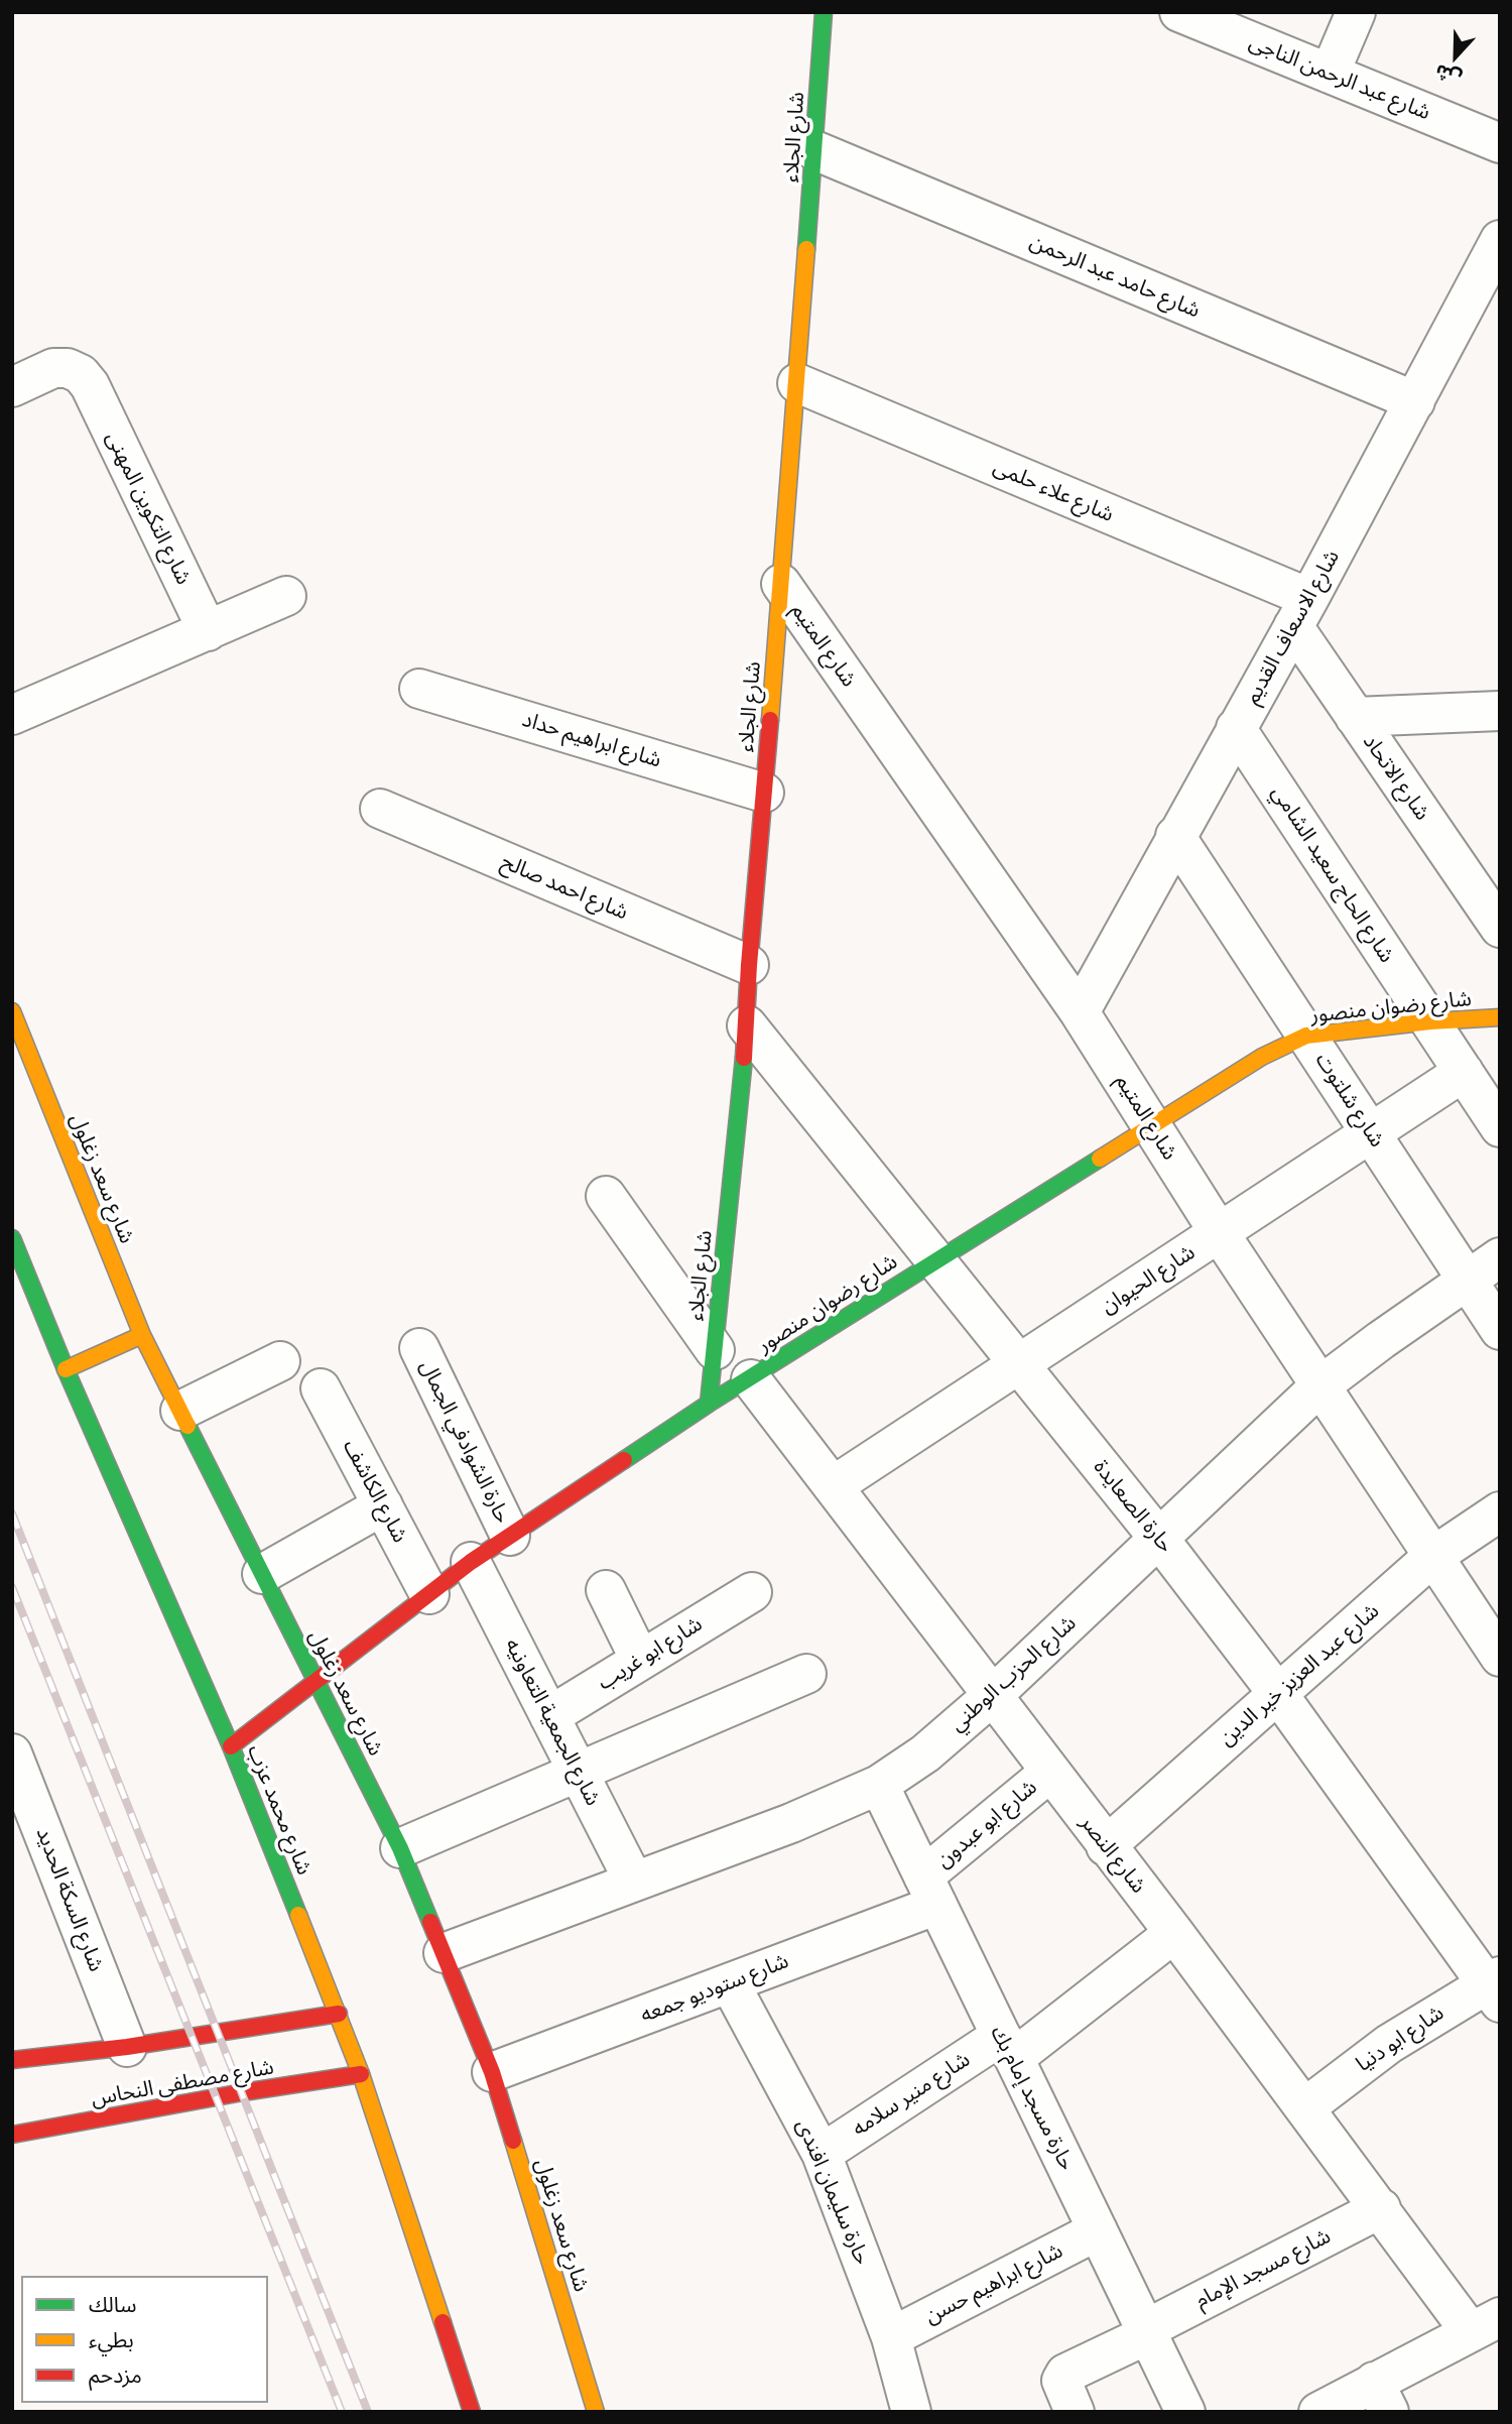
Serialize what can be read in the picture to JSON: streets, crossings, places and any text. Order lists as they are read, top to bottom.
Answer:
{
  "streets": {
    "street": [
      "شارع عبد الرحمن الناجى",
      "شارع الجلاء",
      "شارع حامد عبد الرحمن",
      "شارع علاء حلمى",
      "شارع التكوين المهنى",
      "شارع الاسعاف القديم",
      "شارع المتيم",
      "شارع ابراهيم حداد",
      "شارع الاتحاد",
      "شارع الحاج سعيد الشامي",
      "شارع احمد صالح",
      "شارع رضوان منصور",
      "شارع شلتوت",
      "شارع سعد زغلول",
      "شارع الحيوان",
      "حارة الشوادفي الجمال",
      "شارع الكاشف",
      "حارة الصعايدة",
      "شارع ابو غريب",
      "شارع الحزب الوطني",
      "شارع عبد العزيز خير الدين",
      "شارع الجمعية التعاونيه",
      "شارع محمد عزب",
      "شارع ابو عبدون",
      "شارع النصر",
      "شارع السكة الحديد",
      "شارع ستوديو جمعه",
      "شارع ابو دنيا",
      "شارع مصطفى النحاس",
      "شارع منير سلامه",
      "حارة مسجد إمام بك",
      "حارة سليمان افندى",
      "شارع مسجد الإمام",
      "شارع ابراهيم حسن"
    ]
  },
  "crossings": [
    ["شارع الجلاء", "شارع حامد عبد الرحمن"],
    ["شارع الجلاء", "شارع علاء حلمى"],
    ["شارع الجلاء", "شارع المتيم"],
    ["شارع الجلاء", "شارع ابراهيم حداد"],
    ["شارع الجلاء", "شارع احمد صالح"],
    ["شارع الجلاء", "شارع رضوان منصور"],
    ["شارع الجلاء", "حارة الصعايدة"],
    ["شارع حامد عبد الرحمن", "شارع الاسعاف القديم"],
    ["شارع علاء حلمى", "شارع الاسعاف القديم"],
    ["شارع علاء حلمى", "شارع الاتحاد"],
    ["شارع الاسعاف القديم", "شارع المتيم"],
    ["شارع الاسعاف القديم", "شارع الاتحاد"],
    ["شارع الاسعاف القديم", "شارع الحاج سعيد الشامي"],
    ["شارع الاسعاف القديم", "شارع شلتوت"],
    ["شارع المتيم", "شارع رضوان منصور"],
    ["شارع المتيم", "شارع الحيوان"],
    ["شارع المتيم", "شارع الحزب الوطني"],
    ["شارع المتيم", "شارع عبد العزيز خير الدين"],
    ["شارع الحاج سعيد الشامي", "شارع رضوان منصور"],
    ["شارع الحاج سعيد الشامي", "شارع الحيوان"],
    ["شارع رضوان منصور", "شارع شلتوت"],
    ["شارع رضوان منصور", "شارع سعد زغلول"],
    ["شارع رضوان منصور", "حارة الشوادفي الجمال"],
    ["شارع رضوان منصور", "شارع الكاشف"],
    ["شارع رضوان منصور", "حارة الصعايدة"],
    ["شارع رضوان منصور", "شارع الجمعية التعاونيه"],
    ["شارع رضوان منصور", "شارع محمد عزب"],
    ["شارع رضوان منصور", "شارع النصر"],
    ["شارع شلتوت", "شارع الحيوان"],
    ["شارع شلتوت", "شارع الحزب الوطني"],
    ["شارع سعد زغلول", "شارع الحزب الوطني"],
    ["شارع سعد زغلول", "شارع ستوديو جمعه"],
    ["شارع الحيوان", "حارة الصعايدة"],
    ["شارع الحيوان", "شارع النصر"],
    ["حارة الصعايدة", "شارع الحزب الوطني"],
    ["حارة الصعايدة", "شارع عبد العزيز خير الدين"],
    ["حارة الصعايدة", "شارع ابو دنيا"],
    ["شارع ابو غريب", "شارع الجمعية التعاونيه"],
    ["شارع الحزب الوطني", "شارع الجمعية التعاونيه"],
    ["شارع الحزب الوطني", "شارع النصر"],
    ["شارع الحزب الوطني", "حارة مسجد إمام بك"],
    ["شارع عبد العزيز خير الدين", "شارع النصر"],
    ["شارع محمد عزب", "شارع مصطفى النحاس"],
    ["شارع ابو عبدون", "شارع النصر"],
    ["شارع ابو عبدون", "شارع ستوديو جمعه"],
    ["شارع ابو عبدون", "حارة مسجد إمام بك"],
    ["شارع النصر", "شارع ابو دنيا"],
    ["شارع النصر", "شارع منير سلامه"],
    ["شارع النصر", "شارع مسجد الإمام"],
    ["شارع السكة الحديد", "شارع مصطفى النحاس"],
    ["شارع ستوديو جمعه", "حارة مسجد إمام بك"],
    ["شارع ستوديو جمعه", "حارة سليمان افندى"],
    ["شارع منير سلامه", "حارة مسجد إمام بك"],
    ["شارع منير سلامه", "حارة سليمان افندى"],
    ["حارة مسجد إمام بك", "شارع مسجد الإمام"],
    ["حارة مسجد إمام بك", "شارع ابراهيم حسن"],
    ["حارة سليمان افندى", "شارع ابراهيم حسن"]
  ],
  "legend": ["سالك", "بطيء", "مزدحم"],
  "north": "bottom"
}
